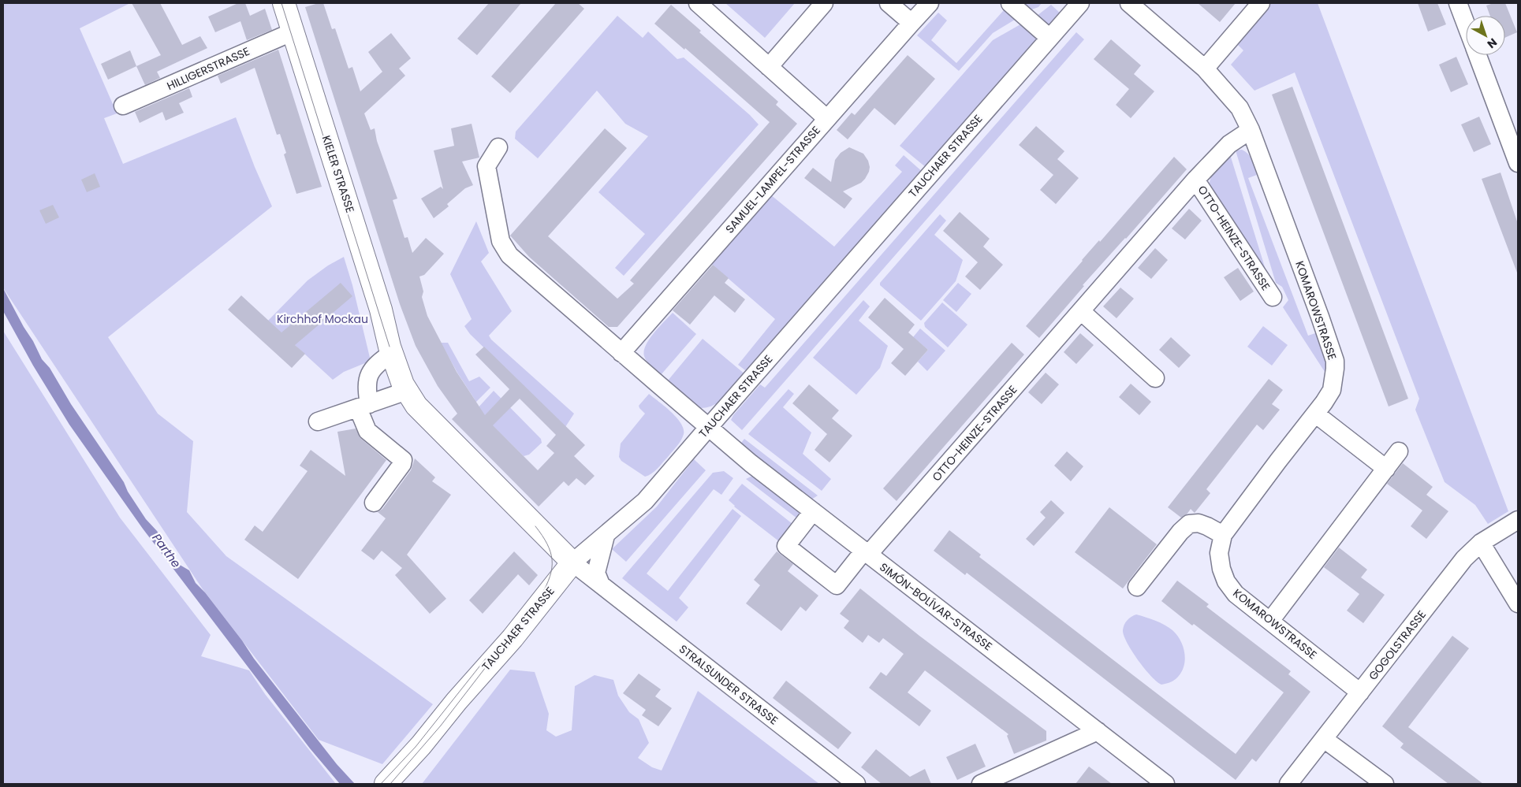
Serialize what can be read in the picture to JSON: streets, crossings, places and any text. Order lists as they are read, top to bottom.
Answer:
{
  "streets": {
    "main road": ["TAUCHAER STRASSE", "KIELER STRASSE"],
    "street": [
      "HILLIGERSTRASSE",
      "SAMUEL-LAMPEL-STRASSE",
      "OTTO-HEINZE-STRASSE",
      "KOMAROWSTRASSE",
      "SIMÓN-BOLÍVAR-STRASSE",
      "GOGOLSTRASSE",
      "STRALSUNDER STRASSE"
    ]
  },
  "crossings": [
    ["HILLIGERSTRASSE", "KIELER STRASSE"],
    ["TAUCHAER STRASSE", "KIELER STRASSE"],
    ["TAUCHAER STRASSE", "SIMÓN-BOLÍVAR-STRASSE"],
    ["TAUCHAER STRASSE", "STRALSUNDER STRASSE"],
    ["KIELER STRASSE", "STRALSUNDER STRASSE"],
    ["OTTO-HEINZE-STRASSE", "KOMAROWSTRASSE"],
    ["OTTO-HEINZE-STRASSE", "SIMÓN-BOLÍVAR-STRASSE"],
    ["KOMAROWSTRASSE", "GOGOLSTRASSE"]
  ],
  "water": ["Parthe"],
  "parks": ["Kirchhof Mockau"],
  "north": "bottom right"
}
